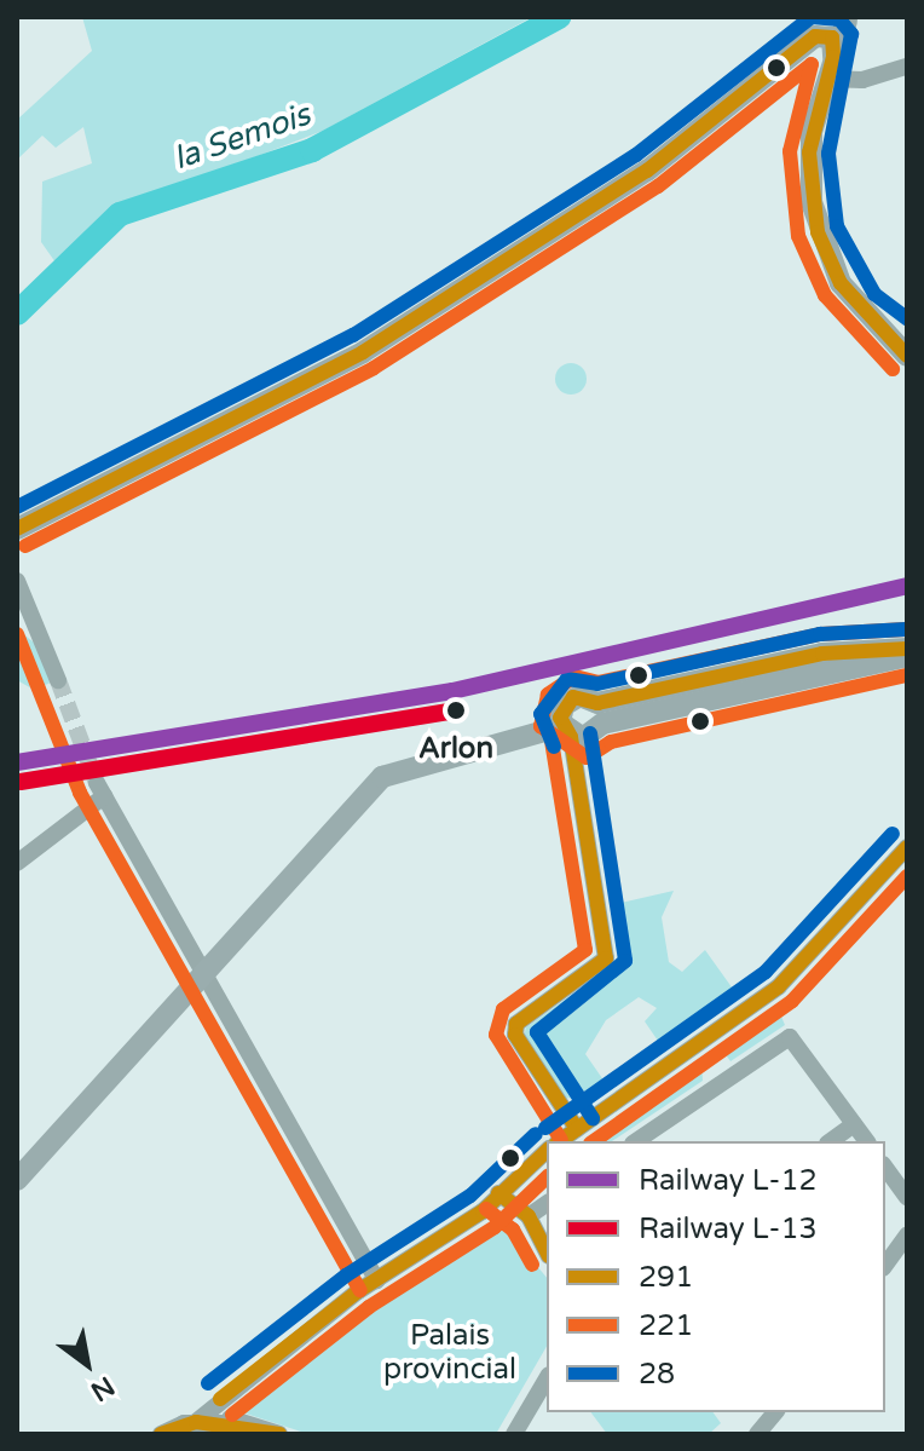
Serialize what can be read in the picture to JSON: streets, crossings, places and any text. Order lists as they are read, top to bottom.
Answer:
{
  "water": ["la Semois"],
  "parks": ["Palais provincial"],
  "places": ["Arlon"],
  "lines": [
    "transit line 28",
    "transit line 291",
    "transit line 221",
    "rail line L-12",
    "rail line L-13"
  ],
  "legend": [
    "Railway L-12",
    "Railway L-13",
    "291",
    "221",
    "28"
  ],
  "north": "bottom right"
}
